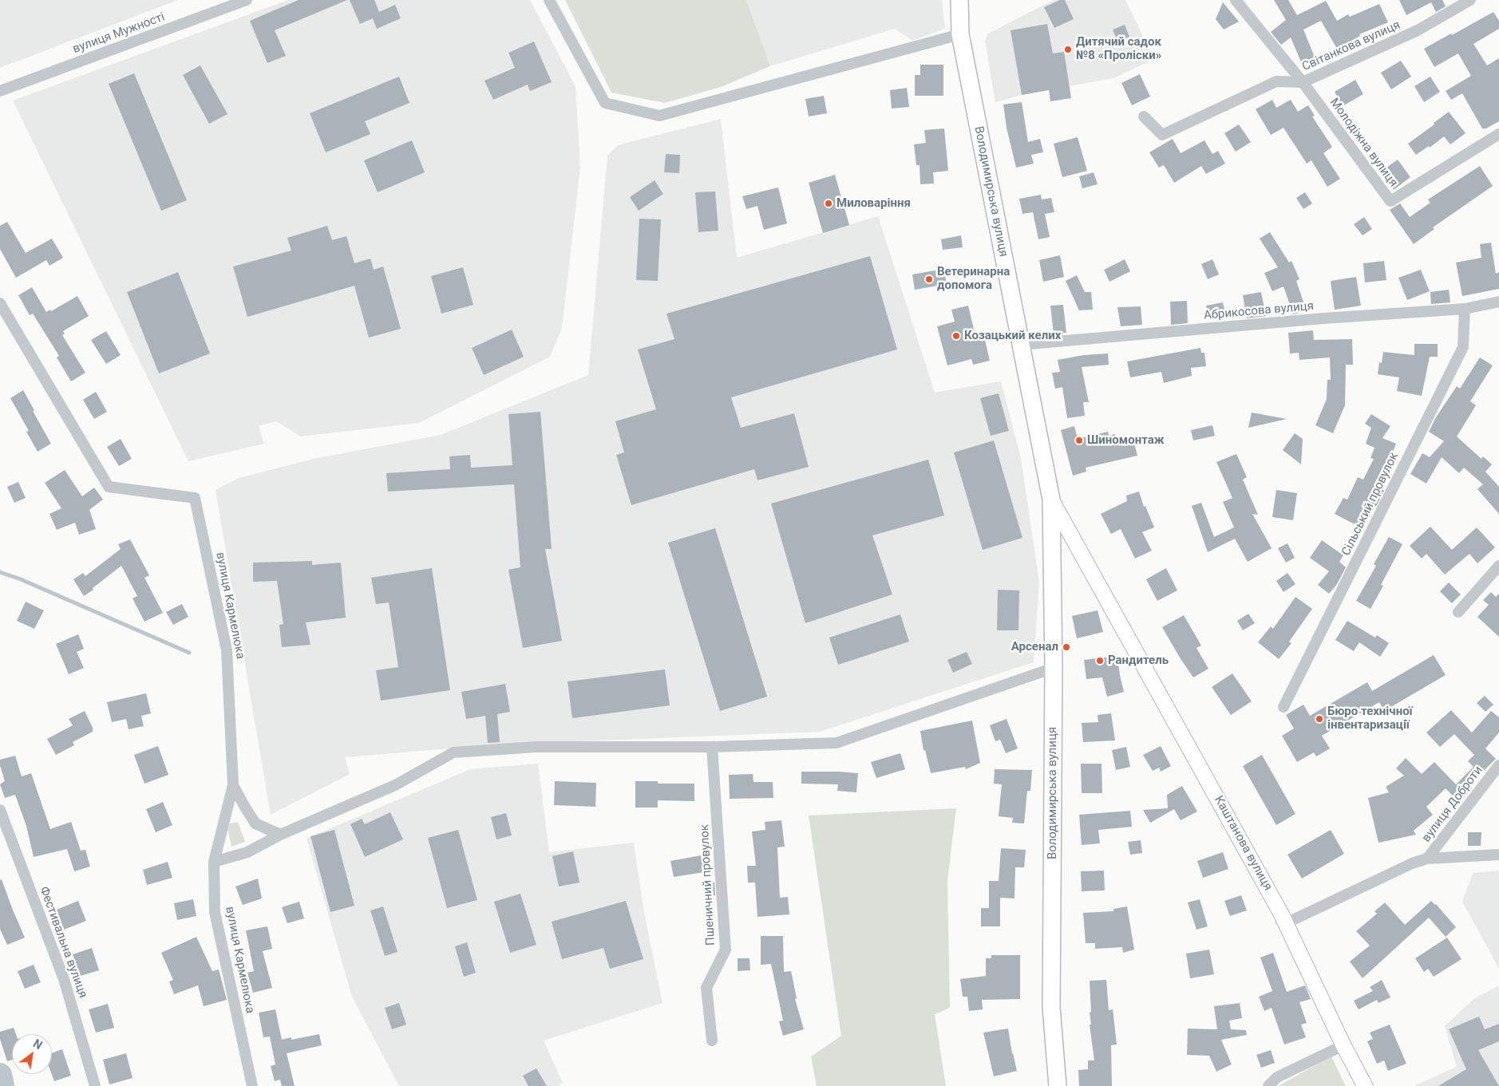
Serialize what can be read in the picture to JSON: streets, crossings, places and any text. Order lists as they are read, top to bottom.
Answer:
{
  "streets": {
    "main road": ["Володимирська вулиця"],
    "street": [
      "вулиця Мужності",
      "Світанкова вулиця",
      "Молодіжна вулиця",
      "Абрикосова вулиця",
      "Сільський провулок",
      "вулиця Кармелюка",
      "вулиця Доброти",
      "Каштанова вулиця",
      "Пшеничний провулок",
      "Фестивальна вулиця"
    ]
  },
  "crossings": [
    ["Світанкова вулиця", "Молодіжна вулиця"],
    ["Володимирська вулиця", "Абрикосова вулиця"],
    ["Володимирська вулиця", "Каштанова вулиця"],
    ["Абрикосова вулиця", "Сільський провулок"]
  ],
  "places": [
    "Дитячий садок №8 «Проліски»",
    "Миловаріння",
    "Ветеринарна допомога",
    "Козацький келих",
    "Шиномонтаж",
    "Арсенал",
    "Рандитель",
    "Бюро технічної інвентаризації"
  ],
  "north": "top right"
}
